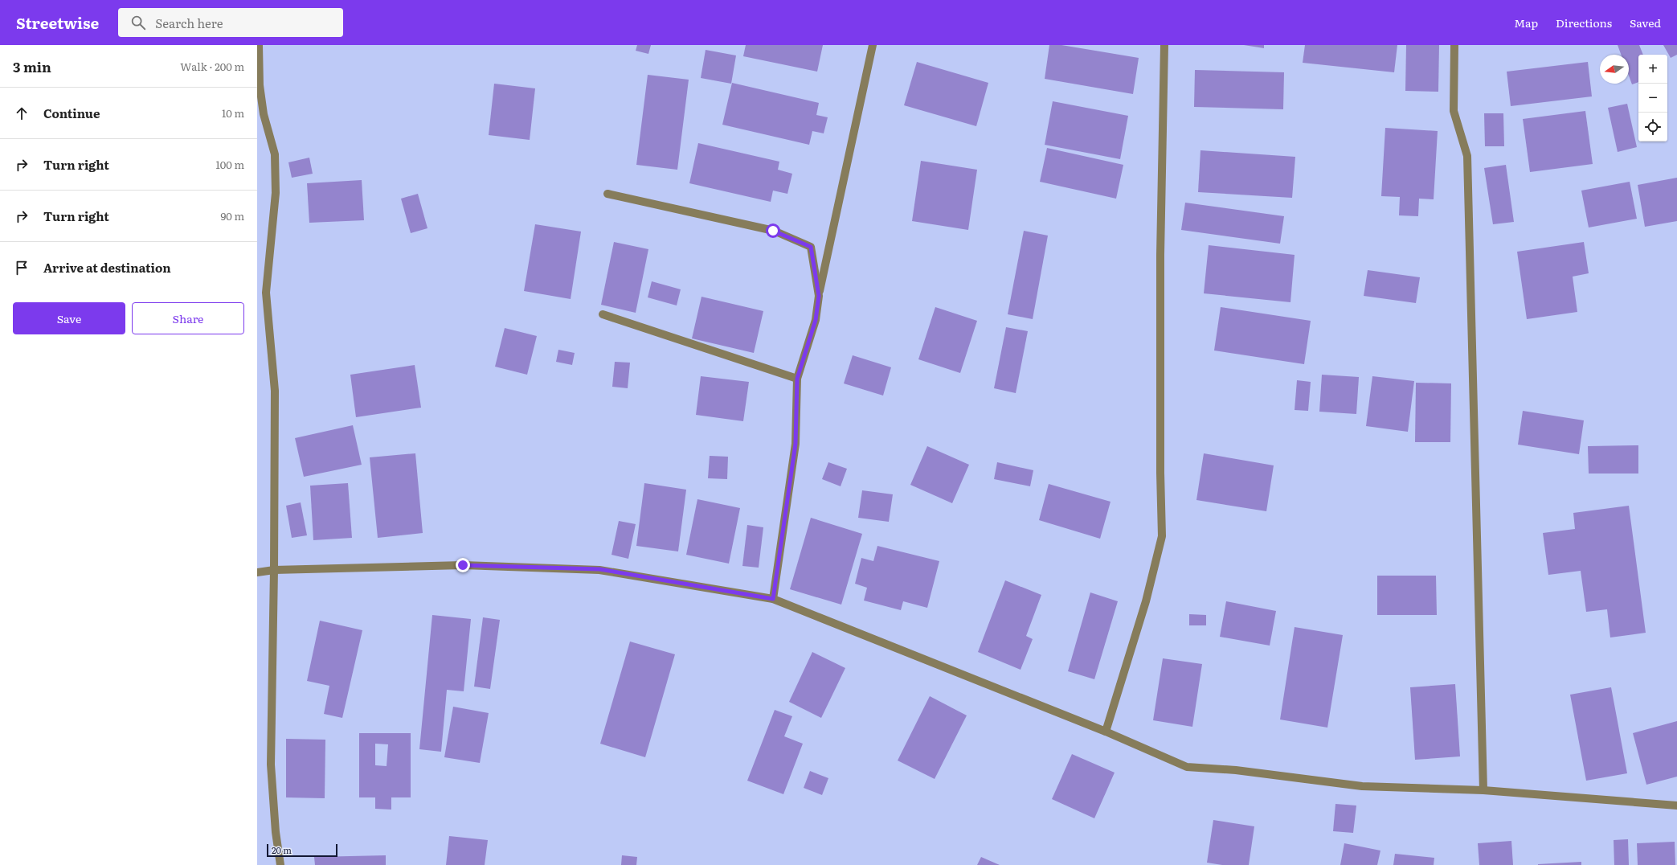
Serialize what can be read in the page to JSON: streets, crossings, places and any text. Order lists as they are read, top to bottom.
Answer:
{
  "scale_bar": "20 m",
  "north": "left",
  "page": {
    "header": "Streetwise",
    "search": "Search here",
    "nav": ["Map", "Directions", "Saved"],
    "heading": ["3 min", "Walk · 200 m"],
    "map_buttons": ["+", "−"],
    "list": [
      ["Continue", "10 m"],
      ["Turn right", "100 m"],
      ["Turn right", "90 m"],
      "Arrive at destination"
    ],
    "buttons": ["Save", "Share"],
    "scale": "20 m"
  }
}
